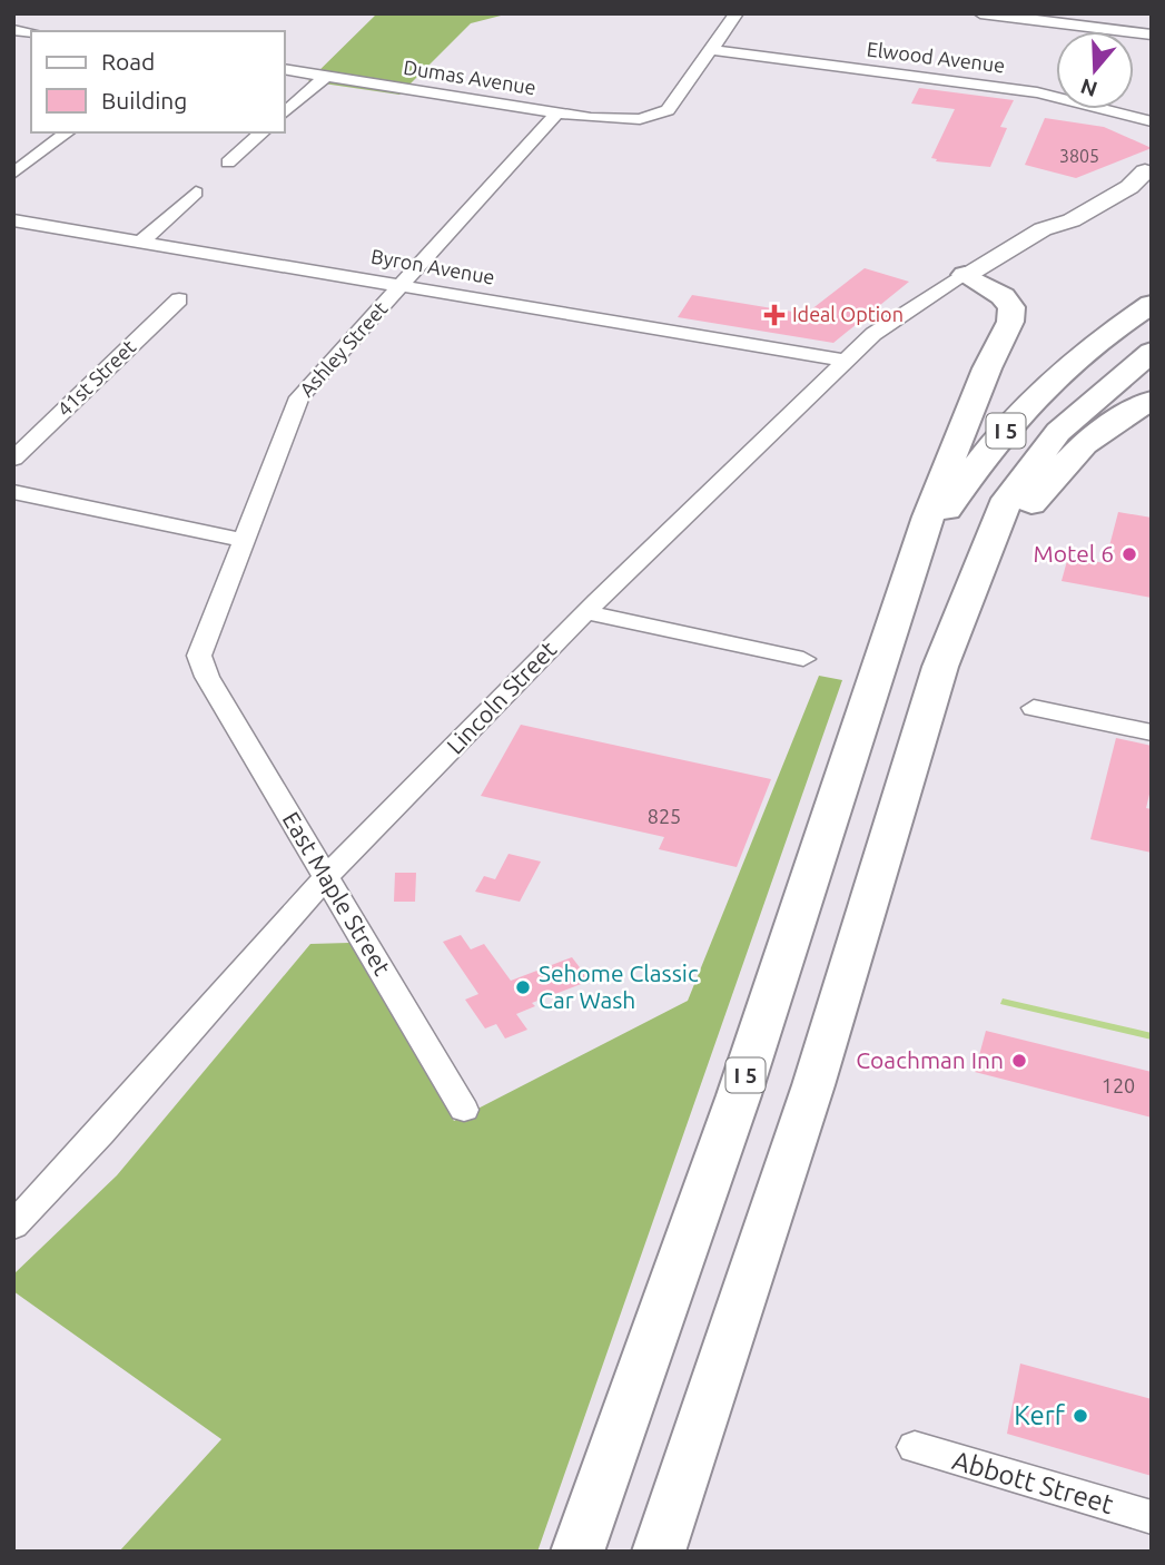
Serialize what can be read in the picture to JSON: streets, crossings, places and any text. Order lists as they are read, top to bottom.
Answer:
{
  "streets": {
    "highway": ["I 5"],
    "main road": ["Lincoln Street"],
    "street": [
      "Elwood Avenue",
      "Dumas Avenue",
      "Byron Avenue",
      "Ashley Street",
      "41st Street",
      "East Maple Street",
      "Abbott Street"
    ]
  },
  "crossings": [
    ["Elwood Avenue", "Dumas Avenue"],
    ["Dumas Avenue", "Ashley Street"],
    ["Byron Avenue", "Ashley Street"],
    ["Byron Avenue", "Lincoln Street"],
    ["Ashley Street", "East Maple Street"],
    ["Lincoln Street", "East Maple Street"]
  ],
  "places": {
    "health": ["Ideal Option"],
    "other": [
      "Motel 6",
      "Sehome Classic Car Wash",
      "Coachman Inn",
      "Kerf"
    ]
  },
  "house_numbers": ["3805", "825", "120"],
  "legend": ["Road", "Building"],
  "north": "bottom"
}
